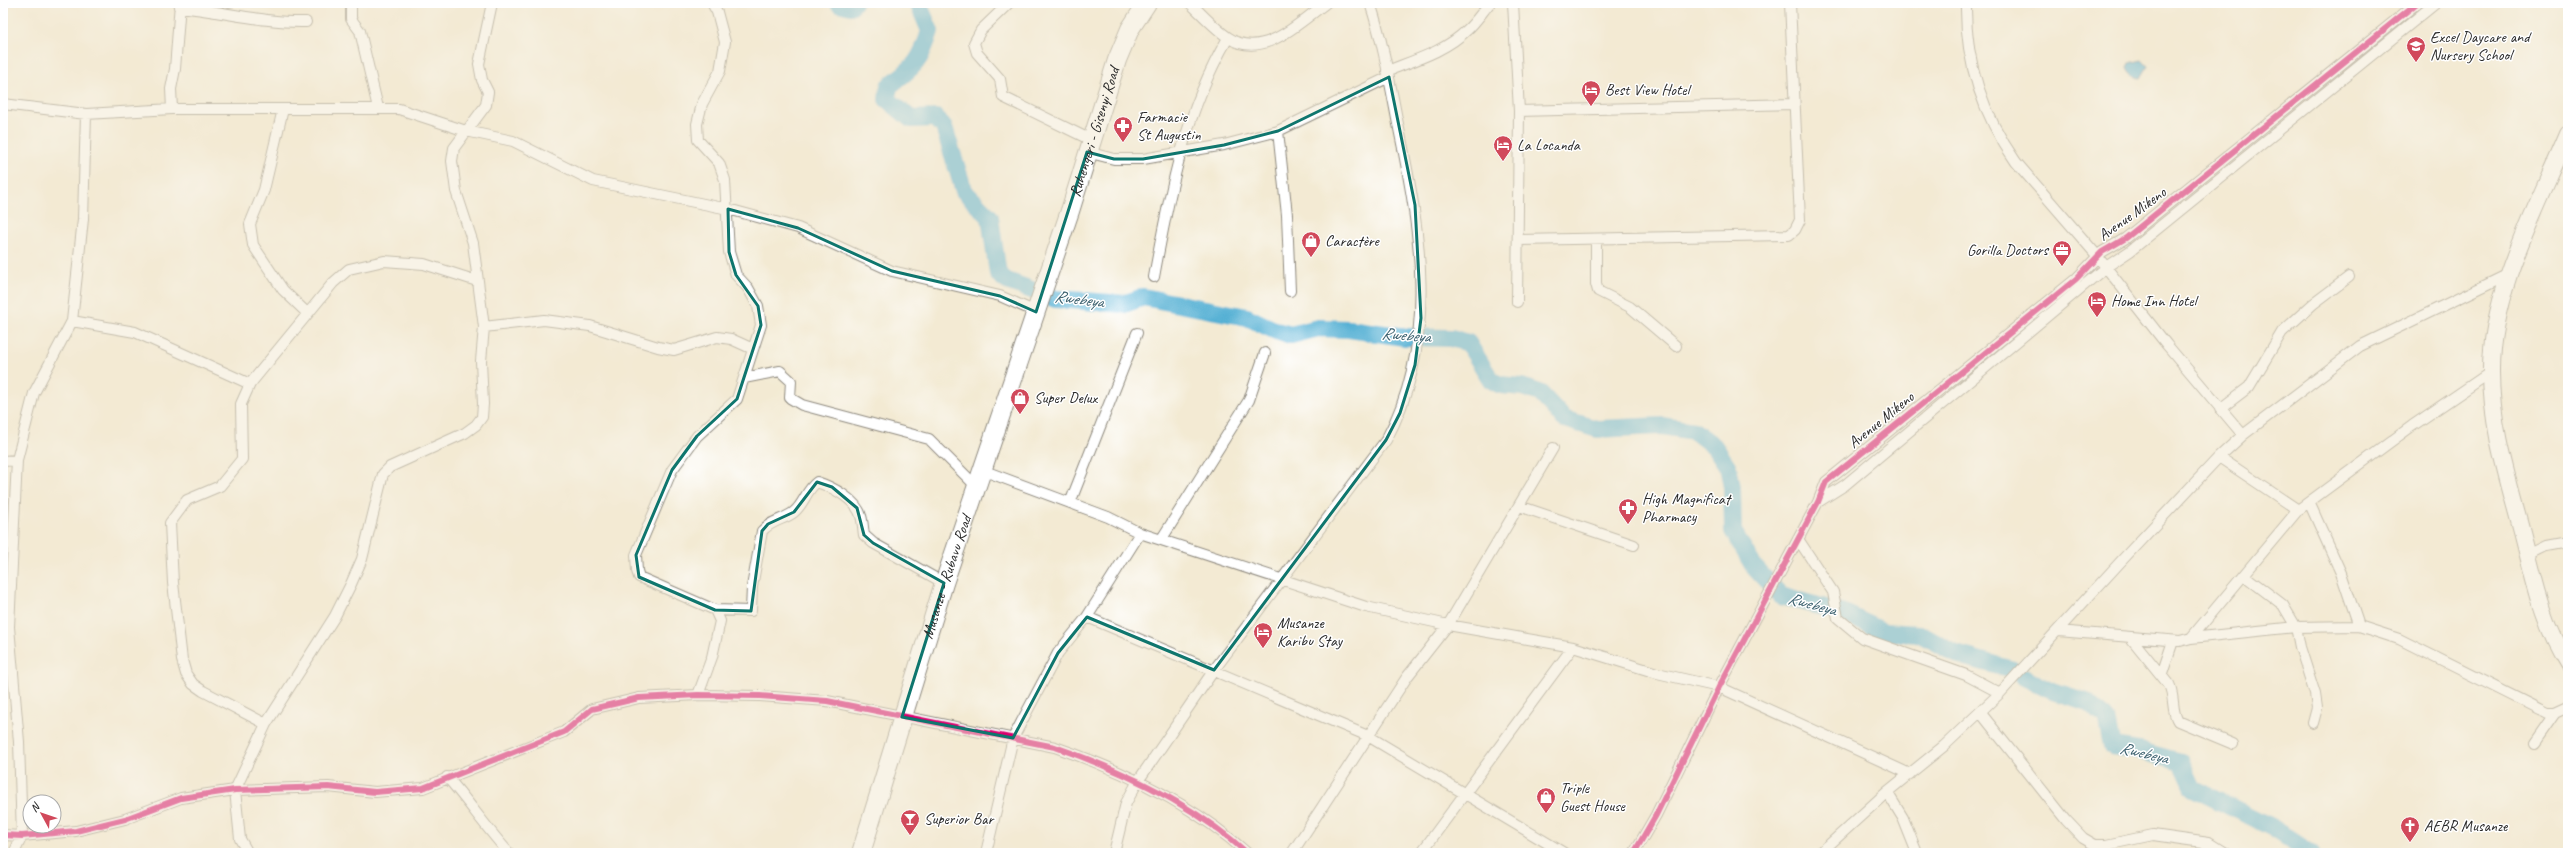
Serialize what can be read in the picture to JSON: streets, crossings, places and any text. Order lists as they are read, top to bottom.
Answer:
{
  "streets": {
    "highway": ["Ruhengeri - Gisenyi Road", "Musanze - Rubavu Road"],
    "street": ["Avenue Mikeno"]
  },
  "crossings": [
    ["Ruhengeri - Gisenyi Road", "Musanze - Rubavu Road"]
  ],
  "water": ["Rwebeya"],
  "places": {
    "school or university": ["Excel Daycare and Nursery School"],
    "hotel": [
      "Best View Hotel",
      "La Locanda",
      "Home Inn Hotel",
      "Musanze Karibu Stay"
    ],
    "pharmacy": ["Farmacie St Augustin", "High Magnificat Pharmacy"],
    "shop": ["Caractère", "Super Delux", "Triple Guest House"],
    "office": ["Gorilla Doctors"],
    "bar": ["Superior Bar"],
    "church": ["AEBR Musanze"]
  },
  "north": "top left"
}
